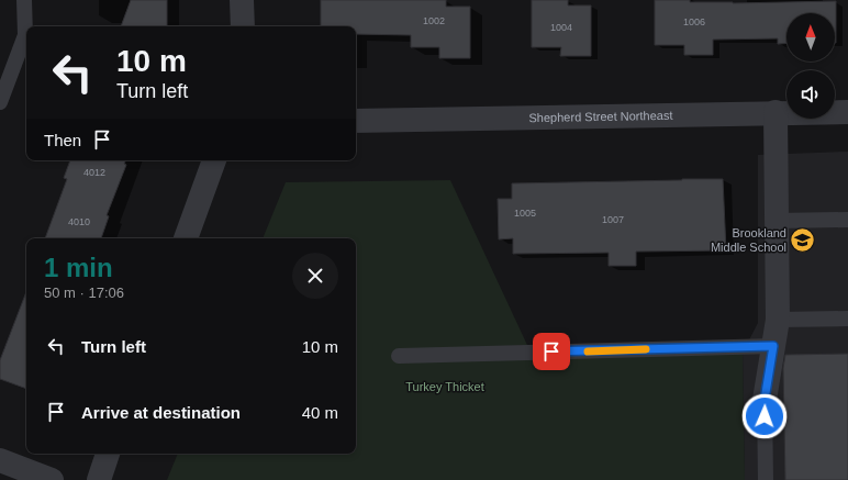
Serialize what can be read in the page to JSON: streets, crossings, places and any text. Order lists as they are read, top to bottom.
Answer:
{
  "streets": {
    "street": ["Shepherd Street Northeast"]
  },
  "parks": ["Turkey Thicket"],
  "places": {
    "school or university": ["Brookland Middle School"]
  },
  "house_numbers": [
    "1002",
    "1006",
    "1004",
    "4012",
    "1005",
    "1007",
    "4010"
  ],
  "north": "top",
  "page": {
    "turn": ["10 m", "Turn left"],
    "then": "Then",
    "heading": ["1 min", "50 m · 17:06"],
    "list": [
      {
        "name": "Turn left",
        "value": "10 m"
      },
      {
        "name": "Arrive at destination",
        "value": "40 m"
      }
    ]
  }
}
